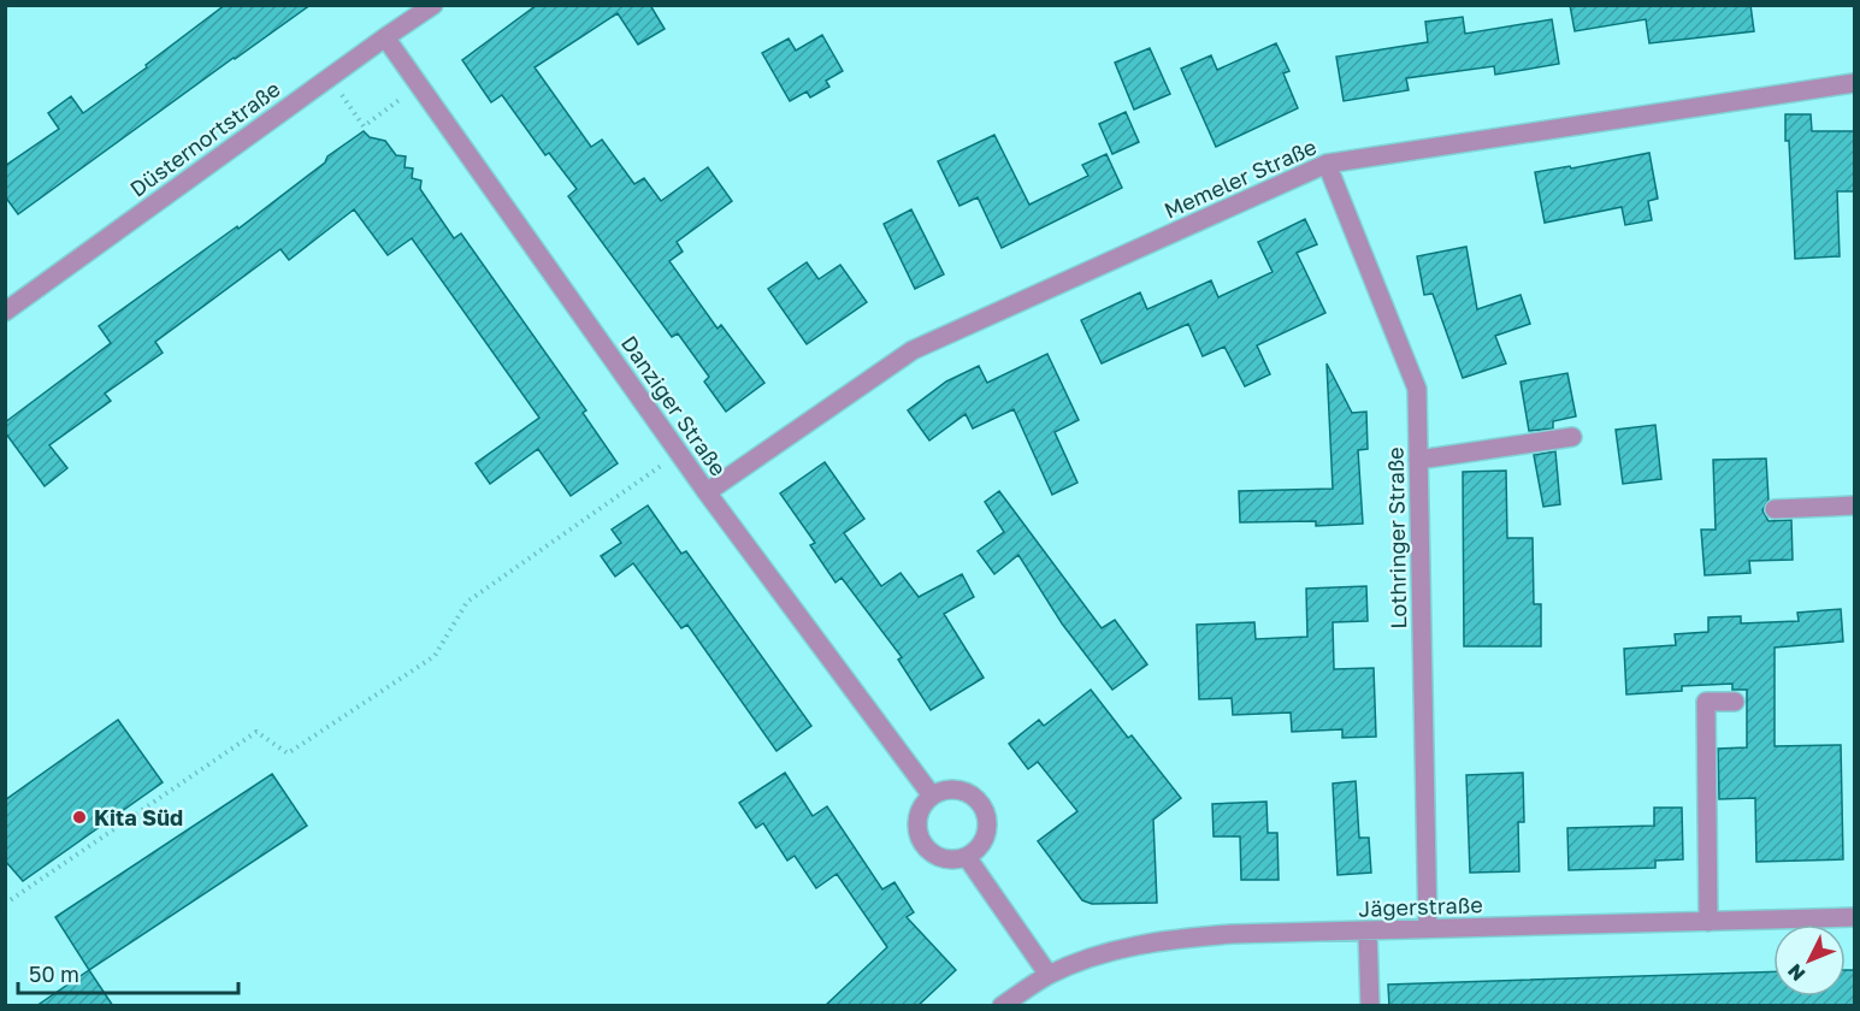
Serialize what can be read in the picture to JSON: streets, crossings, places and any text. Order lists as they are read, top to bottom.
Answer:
{
  "streets": {
    "street": [
      "Düsternortstraße",
      "Memeler Straße",
      "Danziger Straße",
      "Lothringer Straße",
      "Jägerstraße"
    ]
  },
  "crossings": [
    ["Düsternortstraße", "Danziger Straße"],
    ["Memeler Straße", "Danziger Straße"],
    ["Memeler Straße", "Lothringer Straße"],
    ["Lothringer Straße", "Jägerstraße"]
  ],
  "places": ["Kita Süd"],
  "scale_bar": "50 m",
  "north": "bottom left"
}
